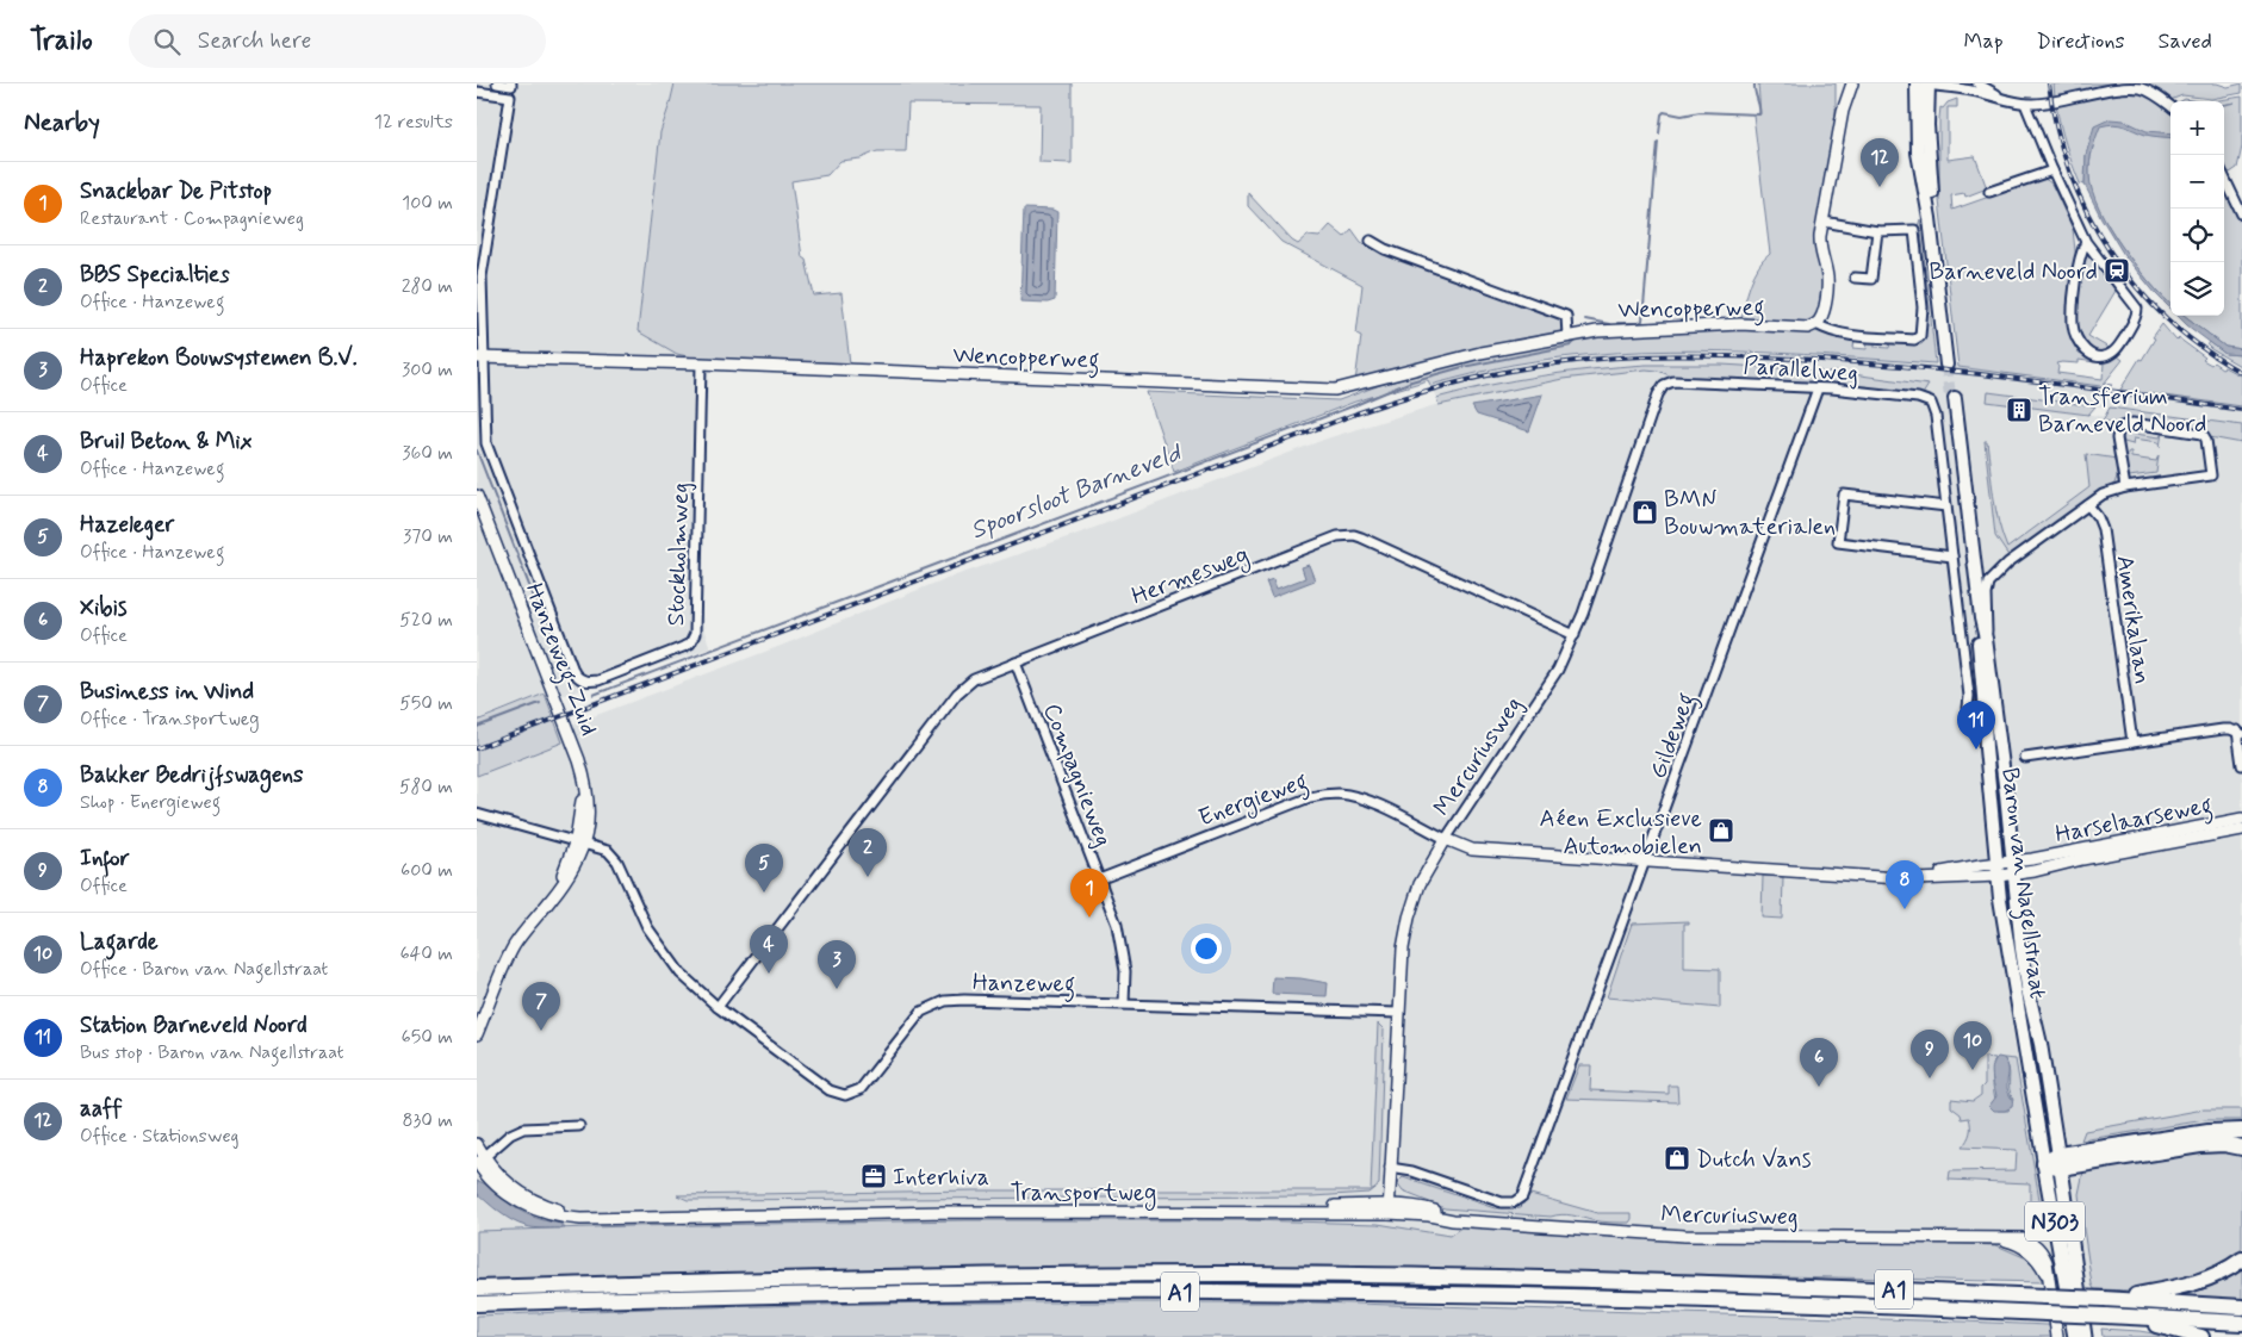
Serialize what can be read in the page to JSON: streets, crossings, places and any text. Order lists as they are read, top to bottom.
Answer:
{
  "streets": {
    "highway": ["A1"],
    "main road": ["Baron van Nagellstraat", "N303"],
    "street": [
      "Wencopperweg",
      "Parallelweg",
      "Stockholmweg",
      "Hermesweg",
      "Amerikalaan",
      "Hanzeweg-Zuid",
      "Gildeweg",
      "Mercuriusweg",
      "Compagnieweg",
      "Energieweg",
      "Harselaarseweg",
      "Hanzeweg",
      "Transportweg"
    ]
  },
  "crossings": [
    ["Wencopperweg", "Stockholmweg"],
    ["Parallelweg", "Gildeweg"],
    ["Parallelweg", "Mercuriusweg"],
    ["Hermesweg", "Mercuriusweg"],
    ["Hermesweg", "Compagnieweg"],
    ["Hermesweg", "Hanzeweg"],
    ["Amerikalaan", "Baron van Nagellstraat"],
    ["Hanzeweg-Zuid", "Hanzeweg"],
    ["Gildeweg", "Mercuriusweg"],
    ["Gildeweg", "Energieweg"],
    ["Mercuriusweg", "Energieweg"],
    ["Mercuriusweg", "Hanzeweg"],
    ["Mercuriusweg", "Transportweg"],
    ["Compagnieweg", "Energieweg"],
    ["Compagnieweg", "Hanzeweg"],
    ["Energieweg", "Harselaarseweg"],
    ["Energieweg", "Baron van Nagellstraat"],
    ["Harselaarseweg", "Baron van Nagellstraat"]
  ],
  "water": ["Spoorsloot Barneveld"],
  "places": {
    "station": ["Barneveld Noord"],
    "building": ["Transferium Barneveld Noord"],
    "shop": ["BMN Bouwmaterialen", "Aéen Exclusieve Automobielen", "Dutch Vans"],
    "office": ["Interhiva"]
  },
  "page": {
    "header": "Trailo",
    "search": "Search here",
    "nav": ["Map", "Directions", "Saved"],
    "heading": ["Nearby", "12 results"],
    "map_buttons": ["+", "−"],
    "pins": [
      "12",
      "11",
      "2",
      "5",
      "8",
      "1",
      "4",
      "3",
      "7",
      "10",
      "9",
      "6"
    ],
    "list": [
      {
        "mark": "1",
        "name": "Snackbar De Pitstop",
        "note": "Restaurant · Compagnieweg",
        "value": "100 m"
      },
      {
        "mark": "2",
        "name": "BBS Specialties",
        "note": "Office · Hanzeweg",
        "value": "280 m"
      },
      {
        "mark": "3",
        "name": "Haprekon Bouwsystemen B.V.",
        "note": "Office",
        "value": "300 m"
      },
      {
        "mark": "4",
        "name": "Bruil Beton & Mix",
        "note": "Office · Hanzeweg",
        "value": "360 m"
      },
      {
        "mark": "5",
        "name": "Hazeleger",
        "note": "Office · Hanzeweg",
        "value": "370 m"
      },
      {
        "mark": "6",
        "name": "Xibis",
        "note": "Office",
        "value": "520 m"
      },
      {
        "mark": "7",
        "name": "Business in Wind",
        "note": "Office · Transportweg",
        "value": "550 m"
      },
      {
        "mark": "8",
        "name": "Bakker Bedrijfswagens",
        "note": "Shop · Energieweg",
        "value": "580 m"
      },
      {
        "mark": "9",
        "name": "Infor",
        "note": "Office",
        "value": "600 m"
      },
      {
        "mark": "10",
        "name": "Lagarde",
        "note": "Office · Baron van Nagellstraat",
        "value": "640 m"
      },
      {
        "mark": "11",
        "name": "Station Barneveld Noord",
        "note": "Bus stop · Baron van Nagellstraat",
        "value": "650 m"
      },
      {
        "mark": "12",
        "name": "aaff",
        "note": "Office · Stationsweg",
        "value": "830 m"
      }
    ]
  }
}
